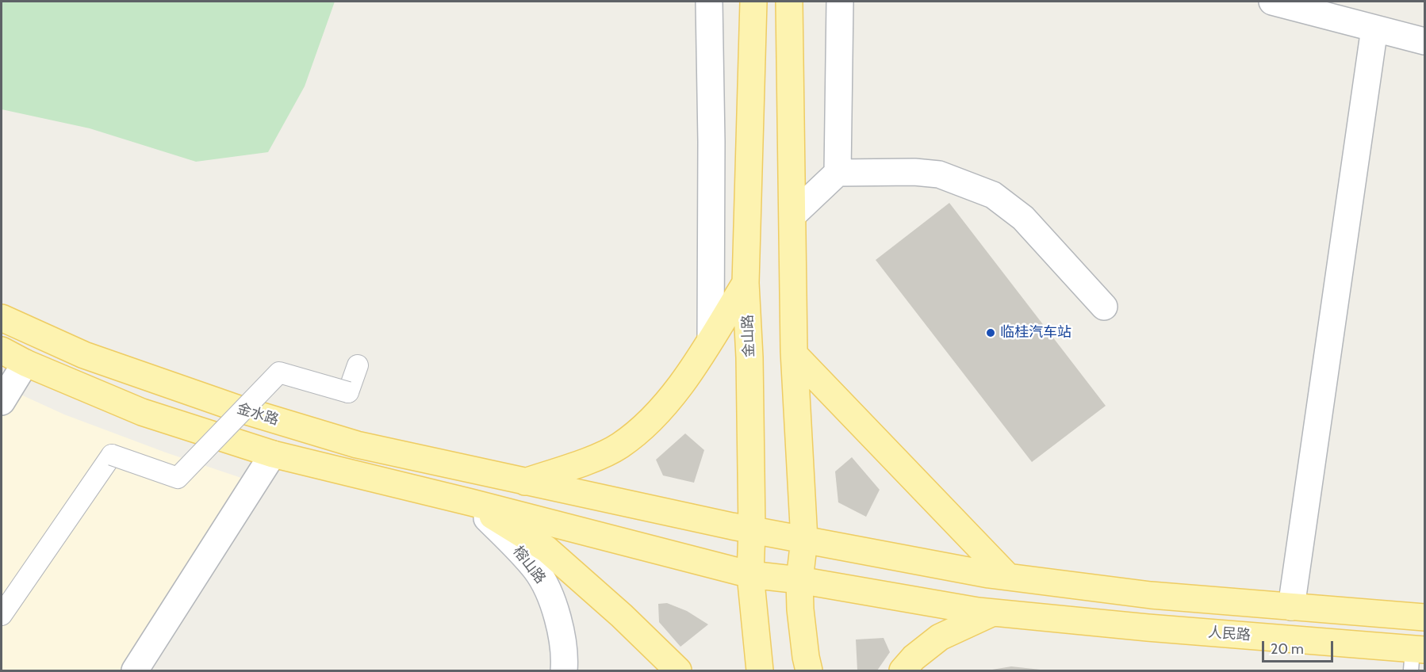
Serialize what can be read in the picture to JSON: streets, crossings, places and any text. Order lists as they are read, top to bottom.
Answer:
{
  "streets": {
    "main road": ["金山路", "金水路", "人民路"],
    "street": ["榕山路"]
  },
  "crossings": [
    ["金山路", "金水路"],
    ["金山路", "人民路"],
    ["榕山路", "人民路"]
  ],
  "places": ["临桂汽车站"],
  "scale_bar": "20 m"
}
